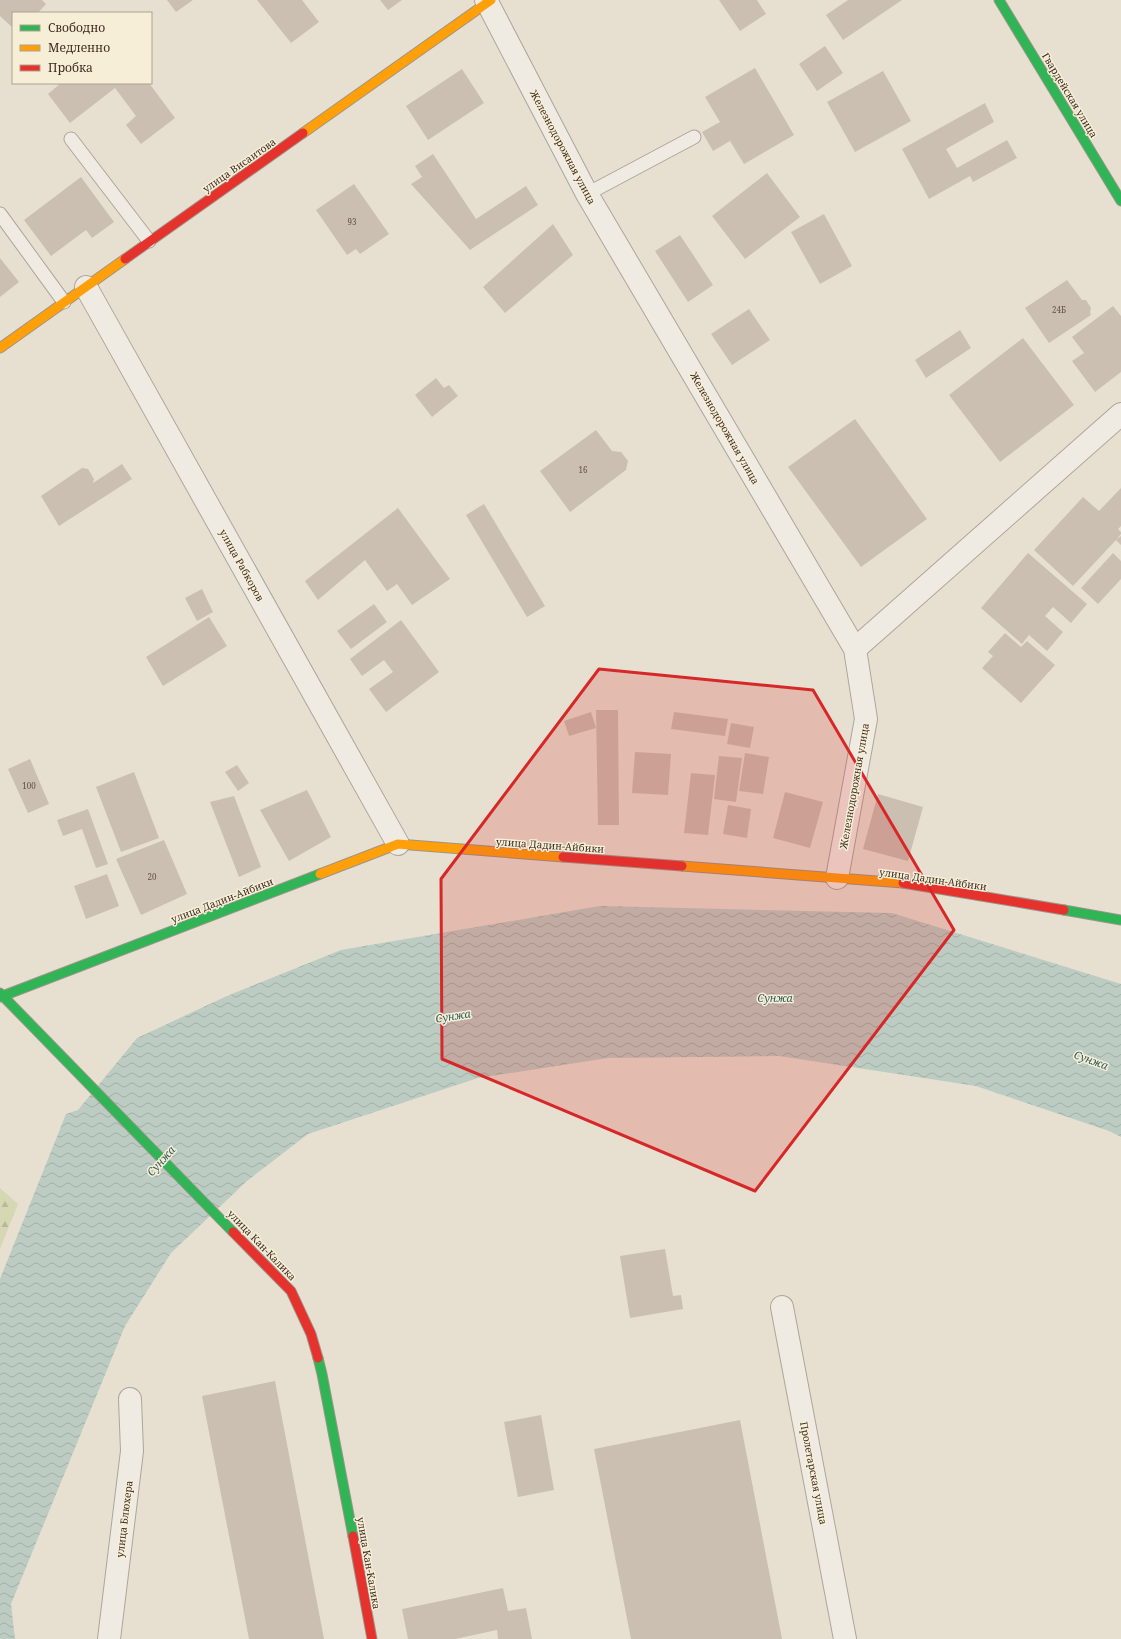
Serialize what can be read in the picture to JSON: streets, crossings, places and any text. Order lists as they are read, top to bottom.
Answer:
{
  "streets": {
    "street": [
      "Гвардейская улица",
      "Железнодорожная улица",
      "улица Висаитова",
      "улица Рабкоров",
      "улица Дадин-Айбики",
      "улица Кан-Калика",
      "Пролетарская улица",
      "улица Блюхера"
    ]
  },
  "crossings": [
    ["Железнодорожная улица", "улица Висаитова"],
    ["Железнодорожная улица", "улица Дадин-Айбики"],
    ["улица Висаитова", "улица Рабкоров"],
    ["улица Рабкоров", "улица Дадин-Айбики"],
    ["улица Дадин-Айбики", "улица Кан-Калика"]
  ],
  "water": ["Сунжа"],
  "house_numbers": [
    "93",
    "24Б",
    "16",
    "100",
    "20"
  ],
  "legend": ["Свободно", "Медленно", "Пробка"]
}
